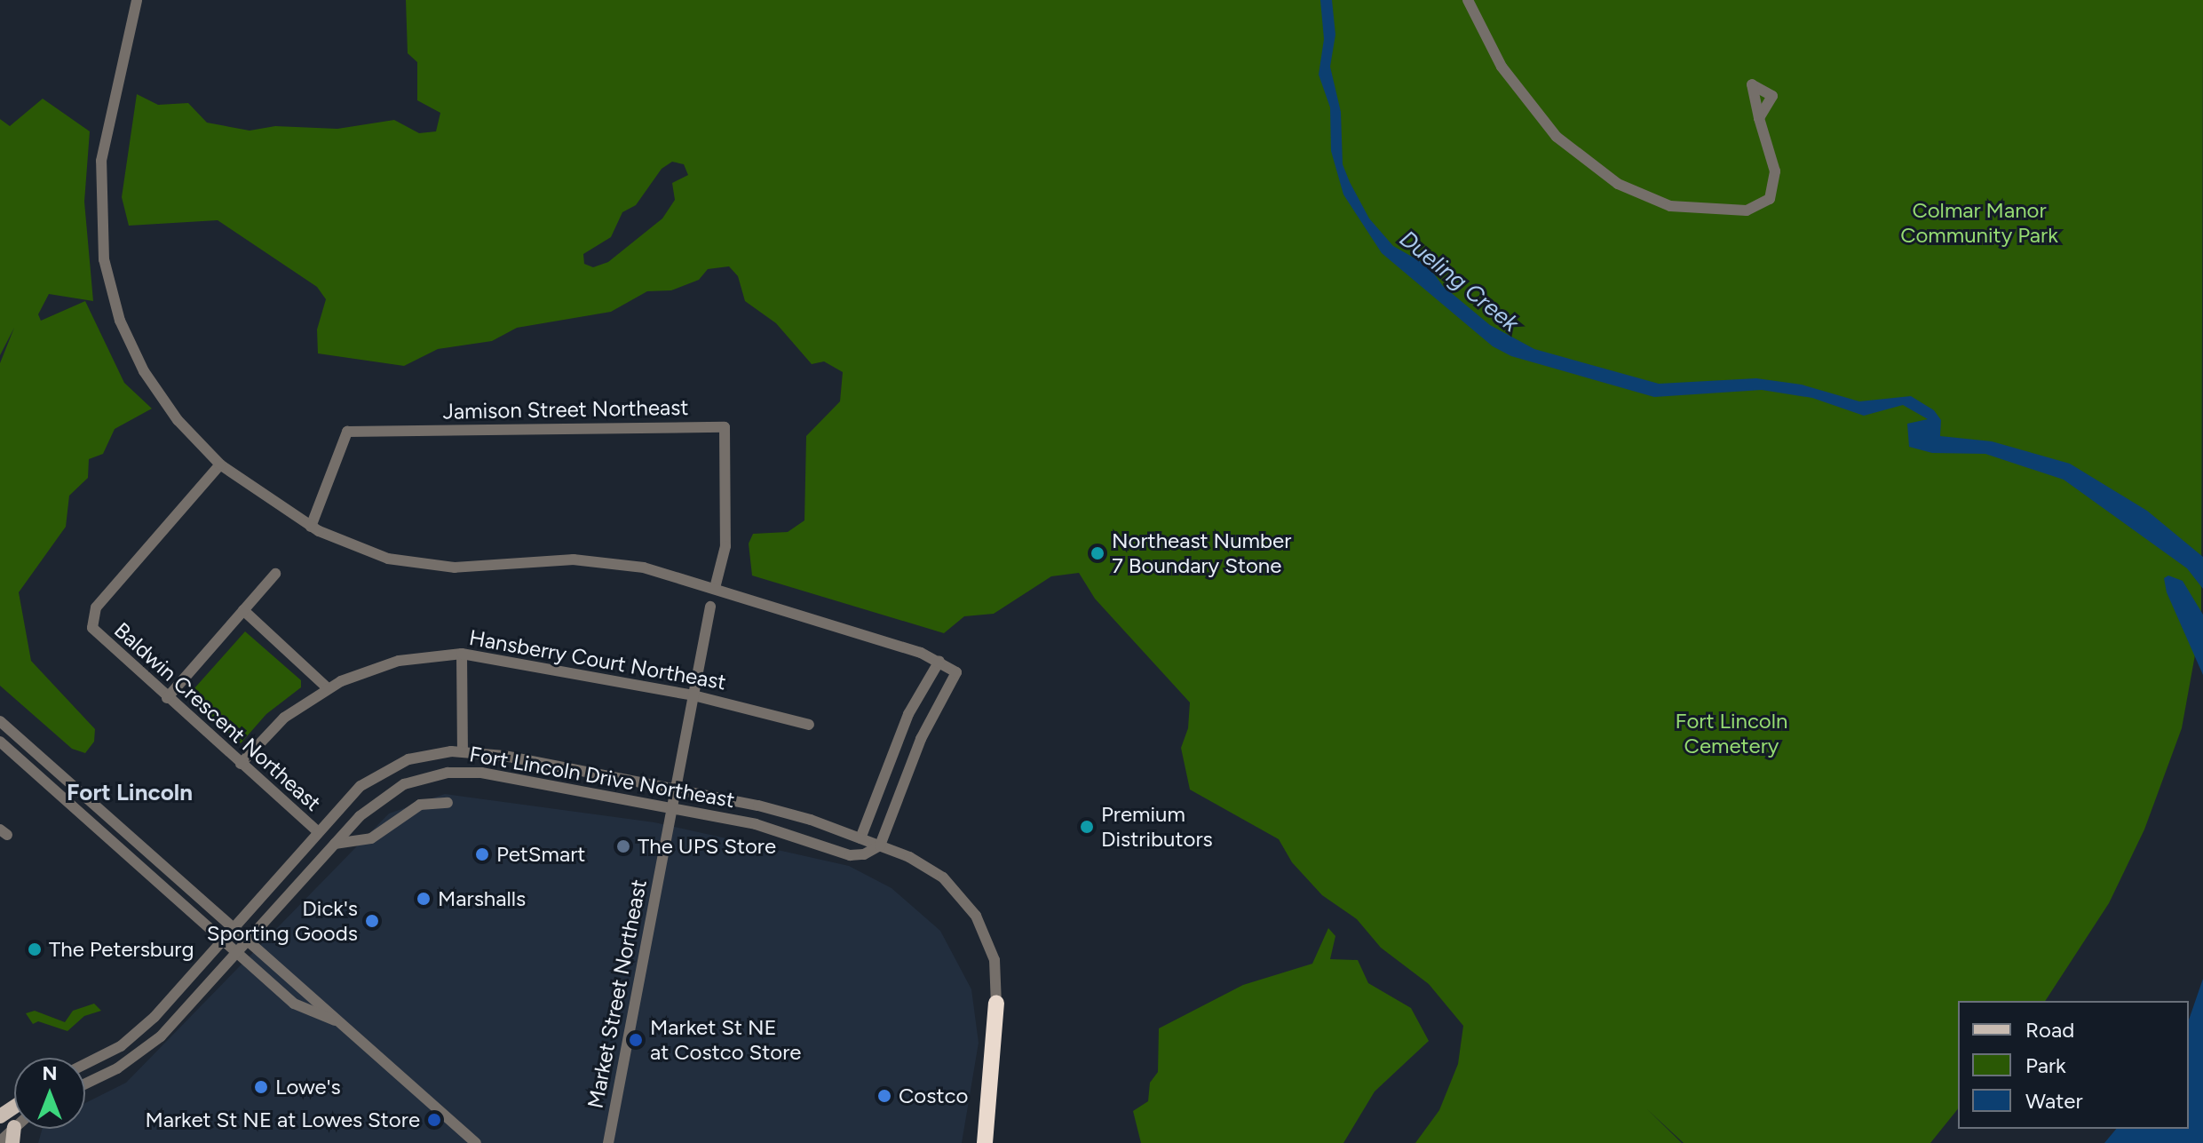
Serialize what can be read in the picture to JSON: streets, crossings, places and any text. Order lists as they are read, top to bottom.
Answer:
{
  "streets": {
    "street": [
      "Jamison Street Northeast",
      "Hansberry Court Northeast",
      "Baldwin Crescent Northeast",
      "Fort Lincoln Drive Northeast",
      "Market Street Northeast"
    ]
  },
  "crossings": [
    ["Hansberry Court Northeast", "Baldwin Crescent Northeast"],
    ["Hansberry Court Northeast", "Market Street Northeast"],
    ["Baldwin Crescent Northeast", "Fort Lincoln Drive Northeast"],
    ["Fort Lincoln Drive Northeast", "Market Street Northeast"]
  ],
  "districts": ["Fort Lincoln"],
  "water": ["Dueling Creek"],
  "parks": ["Colmar Manor Community Park", "Fort Lincoln Cemetery"],
  "places": [
    "Northeast Number 7 Boundary Stone",
    "Premium Distributors",
    "The UPS Store",
    "PetSmart",
    "Marshalls",
    "Dick's Sporting Goods",
    "The Petersburg",
    "Market St NE at Costco Store",
    "Lowe's",
    "Costco",
    "Market St NE at Lowes Store"
  ],
  "legend": ["Road", "Park", "Water"],
  "north": "top"
}
